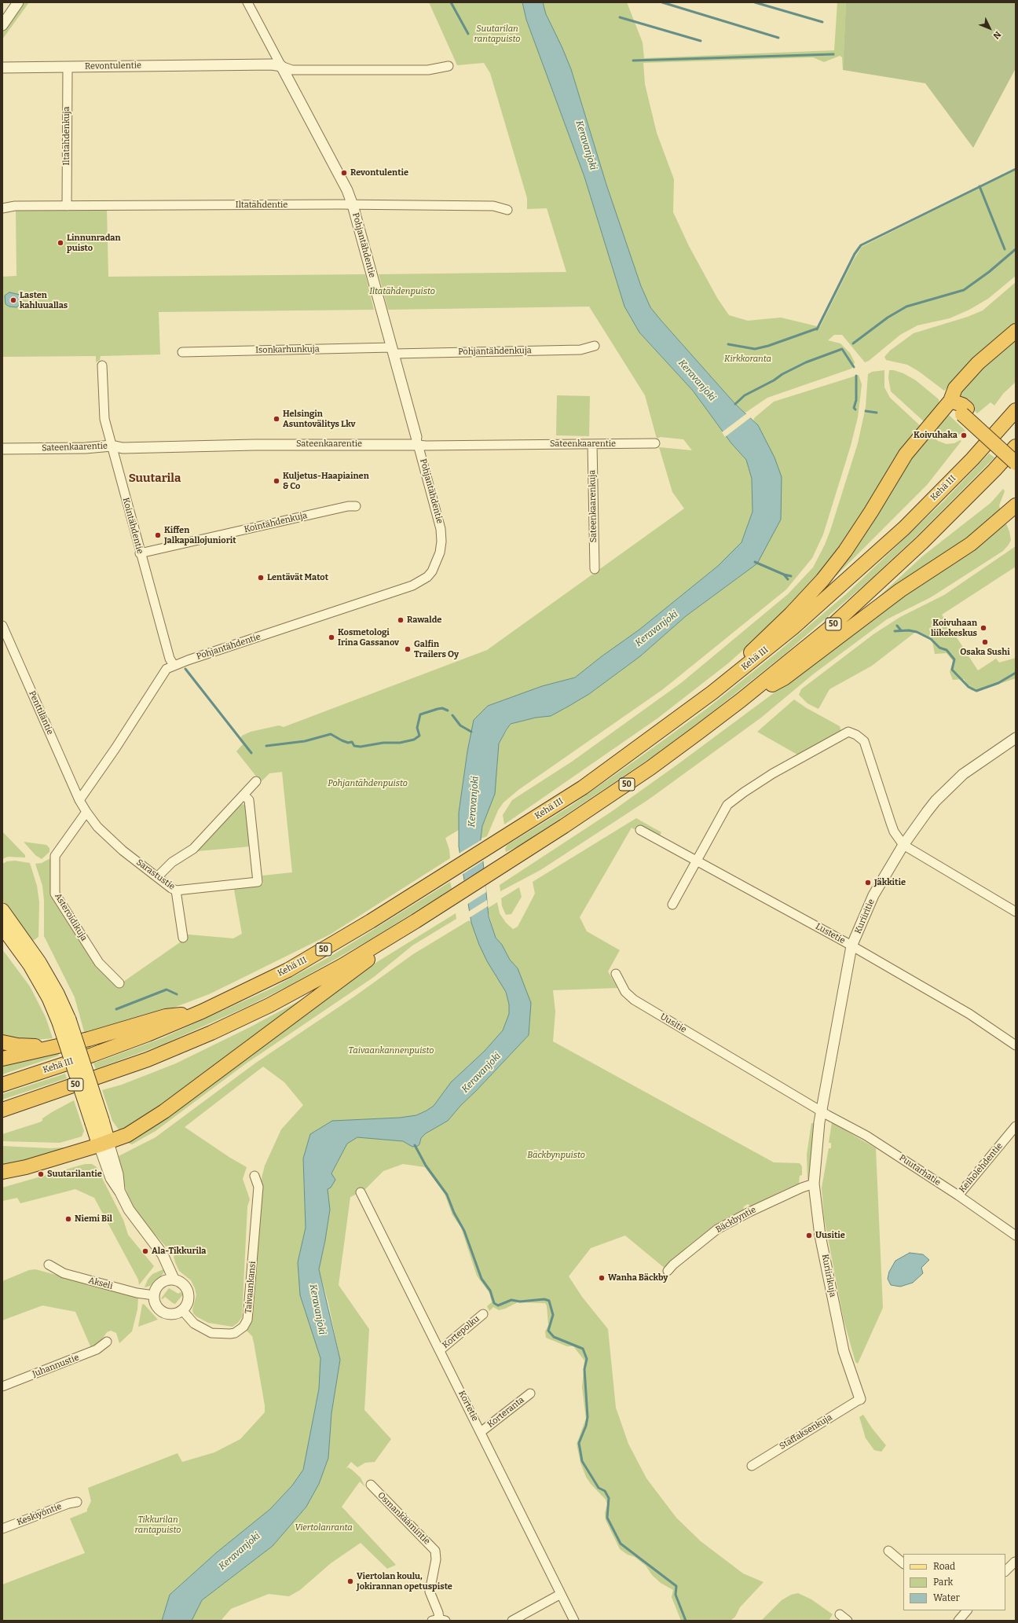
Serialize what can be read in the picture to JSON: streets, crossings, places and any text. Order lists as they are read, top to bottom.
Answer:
{
  "streets": {
    "highway": ["Kehä III", "50"],
    "street": [
      "Revontulentie",
      "Iltatähdenkuja",
      "Iltatähdentie",
      "Pohjantähdentie",
      "Isonkarhunkuja",
      "Pohjantähdenkuja",
      "Sateenkaarentie",
      "Sateenkaarenkuja",
      "Kointähdenkuja",
      "Kointähdentie",
      "Penttiläntie",
      "Sarastustie",
      "Kuriiritie",
      "Asteroidikuja",
      "Lustetie",
      "Uusitie",
      "Keiholehdentie",
      "Puutarhatie",
      "Bäckbyntie",
      "Kuriirikuja",
      "Akseli",
      "Taivaankansi",
      "Kortepolku",
      "Juhannustie",
      "Kortetie",
      "Korteranta",
      "Staffaksenkuja",
      "Keskiyöntie",
      "Osmankäämintie"
    ]
  },
  "crossings": [
    ["Revontulentie", "Iltatähdenkuja"],
    ["Revontulentie", "Pohjantähdentie"],
    ["Iltatähdenkuja", "Iltatähdentie"],
    ["Iltatähdentie", "Pohjantähdentie"],
    ["Pohjantähdentie", "Isonkarhunkuja"],
    ["Pohjantähdentie", "Pohjantähdenkuja"],
    ["Pohjantähdentie", "Sateenkaarentie"],
    ["Pohjantähdentie", "Kointähdentie"],
    ["Pohjantähdentie", "Penttiläntie"],
    ["Pohjantähdentie", "Sarastustie"],
    ["Isonkarhunkuja", "Pohjantähdenkuja"],
    ["Sateenkaarentie", "Sateenkaarenkuja"],
    ["Sateenkaarentie", "Kointähdentie"],
    ["Kointähdenkuja", "Kointähdentie"],
    ["Penttiläntie", "Sarastustie"],
    ["Sarastustie", "Asteroidikuja"],
    ["Kuriiritie", "Lustetie"],
    ["Kuriiritie", "Uusitie"],
    ["Kuriiritie", "Puutarhatie"],
    ["Kuriiritie", "Kuriirikuja"],
    ["Uusitie", "Puutarhatie"],
    ["Uusitie", "Kuriirikuja"],
    ["Keiholehdentie", "Puutarhatie"],
    ["Puutarhatie", "Kuriirikuja"],
    ["Bäckbyntie", "Kuriirikuja"],
    ["Kuriirikuja", "Staffaksenkuja"],
    ["Akseli", "Taivaankansi"],
    ["Kortepolku", "Kortetie"],
    ["Kortetie", "Korteranta"]
  ],
  "districts": ["Suutarila"],
  "water": ["Keravanjoki"],
  "parks": [
    "Suutarilan rantapuisto",
    "Iltatähdenpuisto",
    "Kirkkoranta",
    "Pohjantähdenpuisto",
    "Taivaankannenpuisto",
    "Bäckbynpuisto",
    "Tikkurilan rantapuisto",
    "Viertolanranta"
  ],
  "places": [
    "Revontulentie",
    "Linnunradan puisto",
    "Lasten kahluuallas",
    "Helsingin Asuntovälitys Lkv",
    "Koivuhaka",
    "Kuljetus-Haapiainen & Co",
    "Kiffen Jalkapallojuniorit",
    "Lentävät Matot",
    "Rawalde",
    "Koivuhaan liikekeskus",
    "Kosmetologi Irina Gassanov",
    "Osaka Sushi",
    "Galfin Trailers Oy",
    "Jäkkitie",
    "Suutarilantie",
    "Niemi Bil",
    "Uusitie",
    "Ala-Tikkurila",
    "Wanha Bäckby",
    "Viertolan koulu, Jokirannan opetuspiste"
  ],
  "legend": ["Road", "Park", "Water"],
  "north": "bottom right"
}
